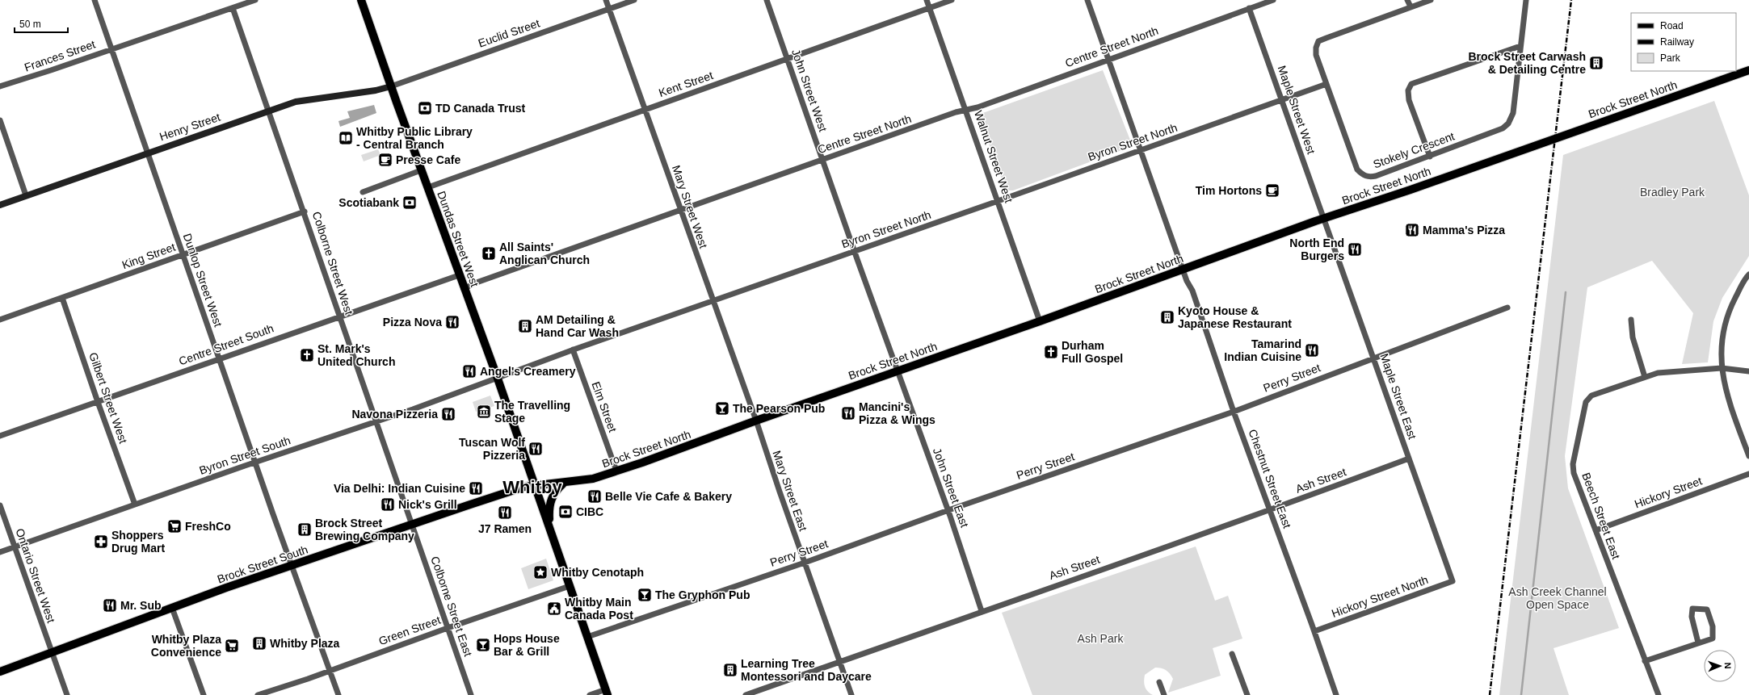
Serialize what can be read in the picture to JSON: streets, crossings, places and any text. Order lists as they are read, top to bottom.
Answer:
{
  "streets": {
    "main road": [
      "Brock Street North",
      "Henry Street",
      "Dundas Street West",
      "Brock Street South"
    ],
    "street": [
      "Euclid Street",
      "Centre Street North",
      "Frances Street",
      "Kent Street",
      "John Street West",
      "Maple Street West",
      "Byron Street North",
      "Stokely Crescent",
      "Walnut Street West",
      "Mary Street West",
      "King Street",
      "Colborne Street West",
      "Dunlop Street West",
      "Centre Street South",
      "Perry Street",
      "Maple Street East",
      "Gilbert Street West",
      "Elm Street",
      "Byron Street South",
      "Chestnut Street East",
      "Ash Street",
      "John Street East",
      "Mary Street East",
      "Hickory Street",
      "Beech Street East",
      "Ontario Street West",
      "Hickory Street North",
      "Colborne Street East",
      "Green Street"
    ]
  },
  "crossings": [
    ["Euclid Street", "Henry Street"],
    ["Euclid Street", "Mary Street West"],
    ["Euclid Street", "Dundas Street West"],
    ["Centre Street North", "John Street West"],
    ["Centre Street North", "Maple Street West"],
    ["Centre Street North", "Walnut Street West"],
    ["Centre Street North", "Mary Street West"],
    ["Centre Street North", "Dundas Street West"],
    ["Centre Street North", "Chestnut Street East"],
    ["Frances Street", "Colborne Street West"],
    ["Frances Street", "Dunlop Street West"],
    ["Kent Street", "John Street West"],
    ["Kent Street", "Walnut Street West"],
    ["Kent Street", "Mary Street West"],
    ["Kent Street", "Dundas Street West"],
    ["John Street West", "Brock Street North"],
    ["John Street West", "Byron Street North"],
    ["John Street West", "John Street East"],
    ["Brock Street North", "Maple Street West"],
    ["Brock Street North", "Walnut Street West"],
    ["Brock Street North", "Mary Street West"],
    ["Brock Street North", "Dundas Street West"],
    ["Brock Street North", "Maple Street East"],
    ["Brock Street North", "Elm Street"],
    ["Brock Street North", "Chestnut Street East"],
    ["Brock Street North", "John Street East"],
    ["Brock Street North", "Mary Street East"],
    ["Brock Street North", "Brock Street South"],
    ["Maple Street West", "Byron Street North"],
    ["Maple Street West", "Maple Street East"],
    ["Henry Street", "Dundas Street West"],
    ["Henry Street", "Colborne Street West"],
    ["Henry Street", "Dunlop Street West"],
    ["Byron Street North", "Stokely Crescent"],
    ["Byron Street North", "Walnut Street West"],
    ["Byron Street North", "Mary Street West"],
    ["Byron Street North", "Dundas Street West"],
    ["Byron Street North", "Elm Street"],
    ["Byron Street North", "Byron Street South"],
    ["Byron Street North", "Chestnut Street East"],
    ["Mary Street West", "Mary Street East"],
    ["Dundas Street West", "Centre Street South"],
    ["Dundas Street West", "Perry Street"],
    ["Dundas Street West", "Byron Street South"],
    ["Dundas Street West", "Brock Street South"],
    ["Dundas Street West", "Green Street"],
    ["King Street", "Colborne Street West"],
    ["King Street", "Dunlop Street West"],
    ["King Street", "Gilbert Street West"],
    ["Colborne Street West", "Centre Street South"],
    ["Colborne Street West", "Byron Street South"],
    ["Colborne Street West", "Brock Street South"],
    ["Colborne Street West", "Colborne Street East"],
    ["Dunlop Street West", "Centre Street South"],
    ["Dunlop Street West", "Byron Street South"],
    ["Dunlop Street West", "Brock Street South"],
    ["Dunlop Street West", "Green Street"],
    ["Centre Street South", "Gilbert Street West"],
    ["Perry Street", "Maple Street East"],
    ["Perry Street", "Chestnut Street East"],
    ["Perry Street", "John Street East"],
    ["Perry Street", "Mary Street East"],
    ["Maple Street East", "Ash Street"],
    ["Maple Street East", "Hickory Street North"],
    ["Gilbert Street West", "Byron Street South"],
    ["Byron Street South", "Ontario Street West"],
    ["Chestnut Street East", "Ash Street"],
    ["Chestnut Street East", "Hickory Street North"],
    ["Ash Street", "John Street East"],
    ["Ash Street", "Mary Street East"],
    ["Hickory Street", "Beech Street East"],
    ["Brock Street South", "Ontario Street West"],
    ["Brock Street South", "Colborne Street East"],
    ["Colborne Street East", "Green Street"]
  ],
  "districts": ["Whitby"],
  "parks": ["Bradley Park", "Ash Creek Channel Open Space", "Ash Park"],
  "places": {
    "building": [
      "Brock Street Carwash & Detailing Centre",
      "Kyoto House & Japanese Restaurant",
      "AM Detailing & Hand Car Wash",
      "Brock Street Brewing Company",
      "Whitby Plaza",
      "Learning Tree Montessori and Daycare"
    ],
    "bank": ["TD Canada Trust", "Scotiabank", "CIBC"],
    "library": ["Whitby Public Library - Central Branch"],
    "cafe": ["Presse Cafe", "Tim Hortons"],
    "restaurant": [
      "Mamma's Pizza",
      "North End Burgers",
      "Pizza Nova",
      "Tamarind Indian Cuisine",
      "Angel's Creamery",
      "Mancini's Pizza & Wings",
      "Navona Pizzeria",
      "Tuscan Wolf Pizzeria",
      "Via Delhi: Indian Cuisine",
      "Belle Vie Cafe & Bakery",
      "Nick's Grill",
      "J7 Ramen",
      "Mr. Sub"
    ],
    "church": ["All Saints' Anglican Church", "Durham Full Gospel", "St. Mark's United Church"],
    "bar": ["The Pearson Pub", "The Gryphon Pub", "Hops House Bar & Grill"],
    "museum": ["The Travelling Stage"],
    "supermarket": ["FreshCo", "Whitby Plaza Convenience"],
    "pharmacy": ["Shoppers Drug Mart"],
    "place": ["Whitby Cenotaph"],
    "public building": ["Whitby Main Canada Post"]
  },
  "legend": ["Road", "Railway", "Park"],
  "scale_bar": "50 m",
  "north": "right"
}
